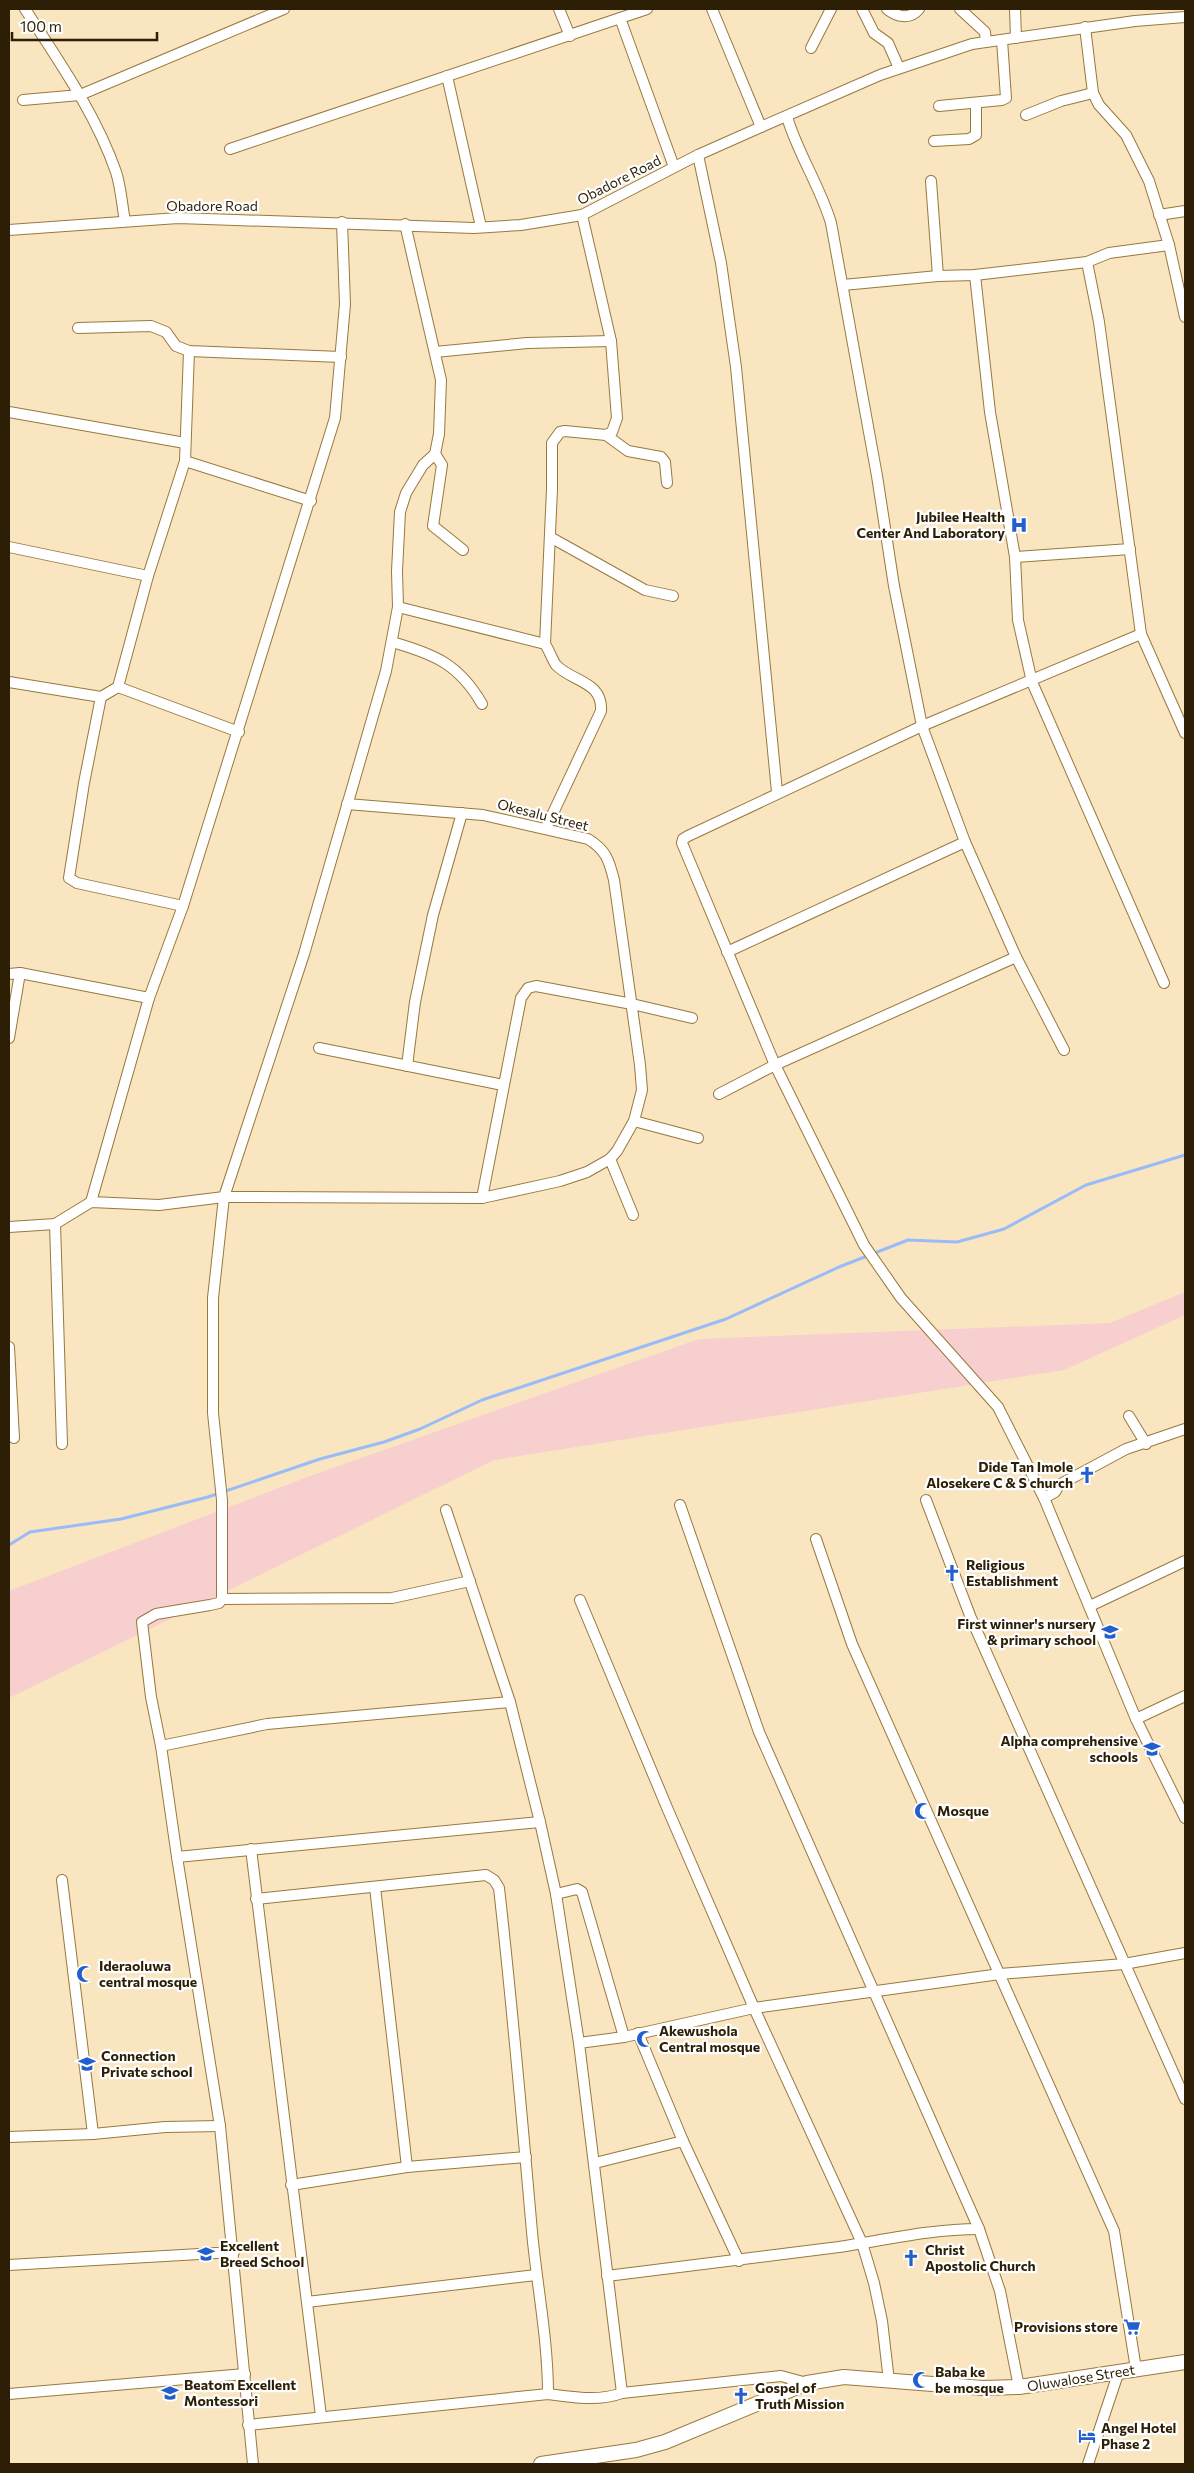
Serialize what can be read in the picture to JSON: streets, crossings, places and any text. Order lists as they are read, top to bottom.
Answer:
{
  "streets": {
    "street": ["Obadore Road", "Okesalu Street", "Oluwalose Street"]
  },
  "places": {
    "hospital": ["Jubilee Health Center And Laboratory"],
    "church": [
      "Dide Tan Imole Alosekere C & S church",
      "Religious Establishment",
      "Christ Apostolic Church",
      "Gospel of Truth Mission"
    ],
    "school or university": [
      "First winner's nursery & primary school",
      "Alpha comprehensive schools",
      "Connection Private school",
      "Excellent Breed School",
      "Beatom Excellent Montessori"
    ],
    "mosque": [
      "Mosque",
      "Ideraoluwa central mosque",
      "Akewushola Central mosque",
      "Baba ke be mosque"
    ],
    "supermarket": ["Provisions store"],
    "hotel": ["Angel Hotel Phase 2"]
  },
  "scale_bar": "100 m"
}
